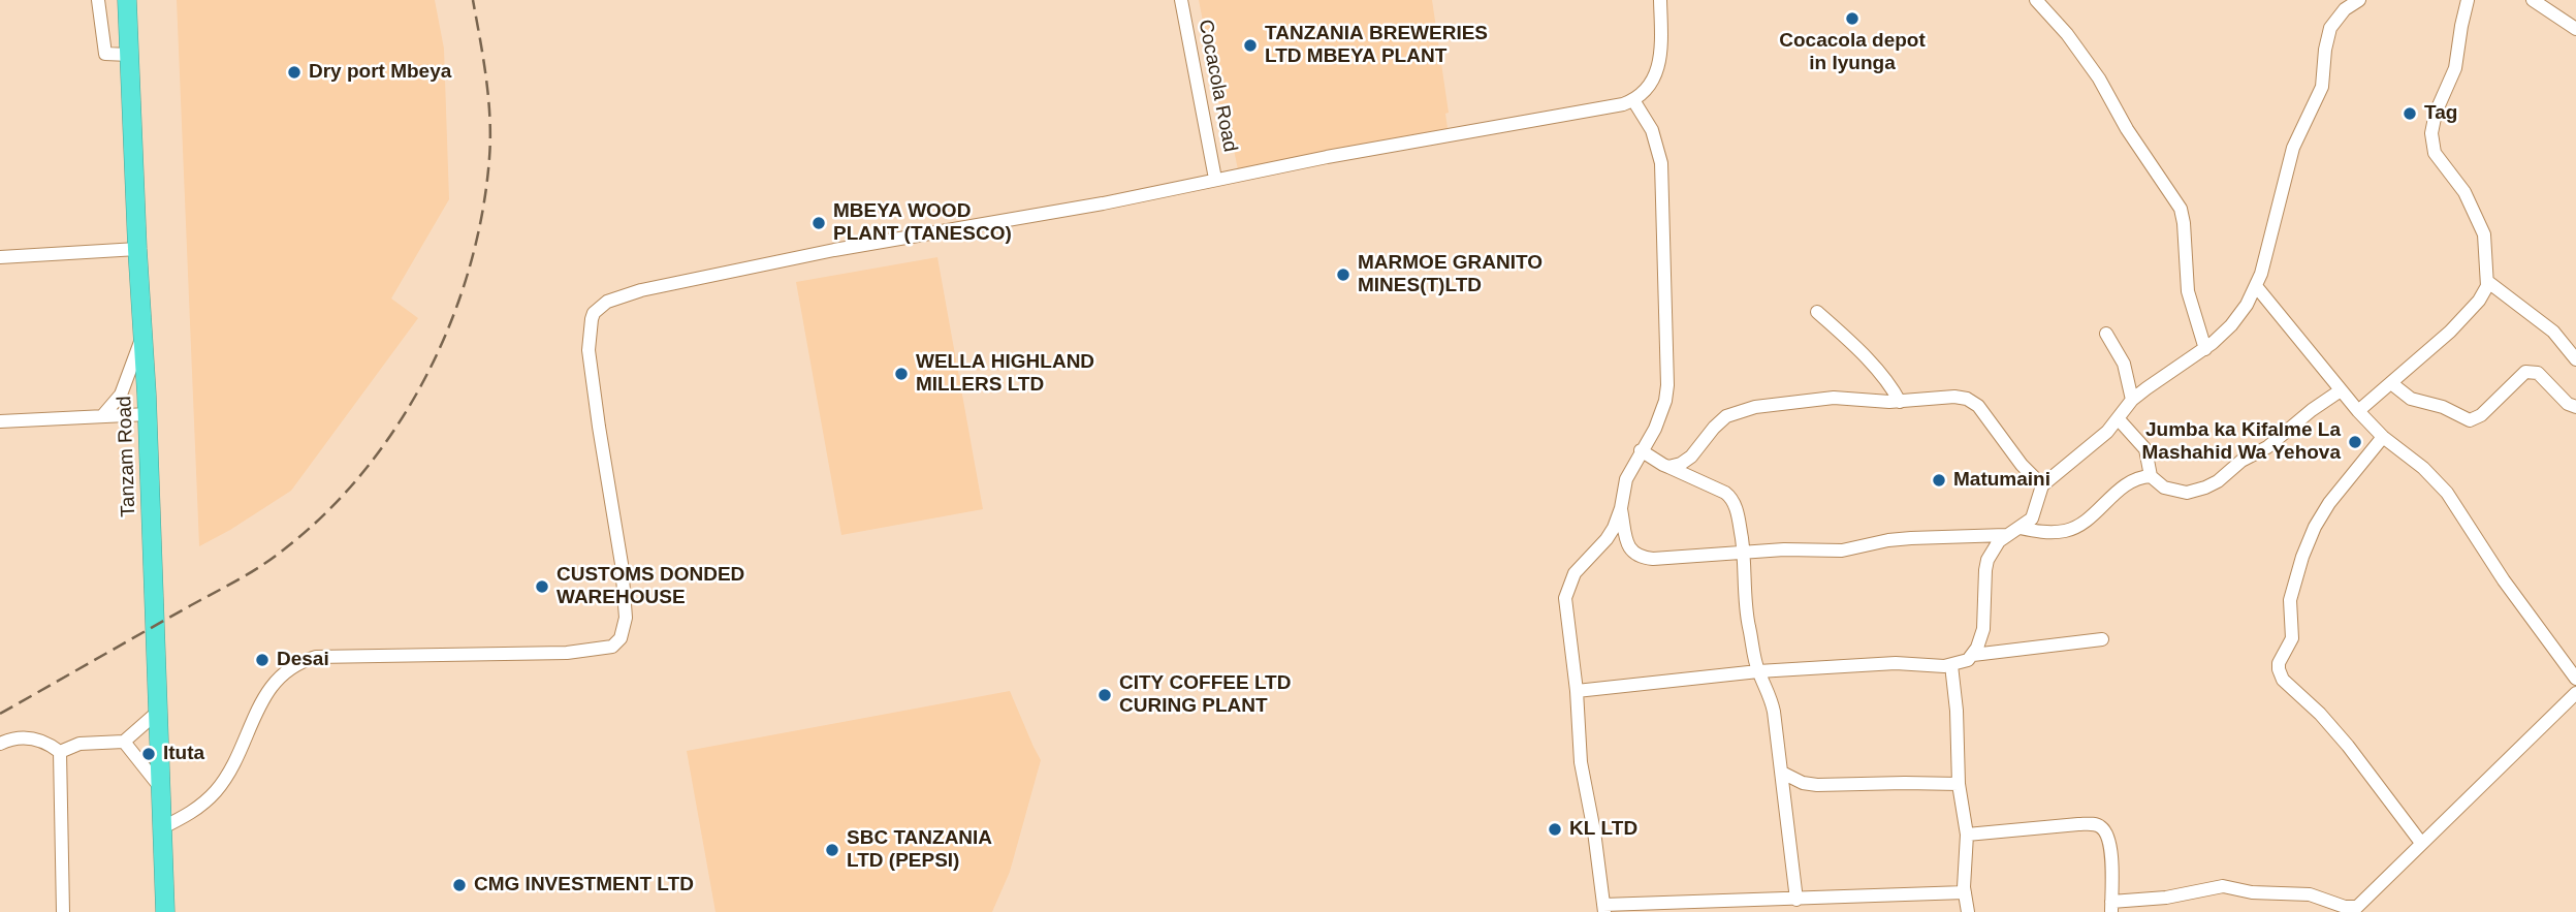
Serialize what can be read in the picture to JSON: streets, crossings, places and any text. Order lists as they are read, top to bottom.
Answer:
{
  "streets": {
    "highway": ["Tanzam Road"],
    "street": ["Cocacola Road"]
  },
  "places": [
    "Cocacola depot in Iyunga",
    "TANZANIA BREWERIES LTD MBEYA PLANT",
    "Dry port Mbeya",
    "Tag",
    "MBEYA WOOD PLANT (TANESCO)",
    "MARMOE GRANITO MINES(T)LTD",
    "WELLA HIGHLAND MILLERS LTD",
    "Jumba ka Kifalme La Mashahid Wa Yehova",
    "Matumaini",
    "CUSTOMS DONDED WAREHOUSE",
    "Desai",
    "CITY COFFEE LTD CURING PLANT",
    "Ituta",
    "KL LTD",
    "SBC TANZANIA LTD (PEPSI)",
    "CMG INVESTMENT LTD"
  ]
}
